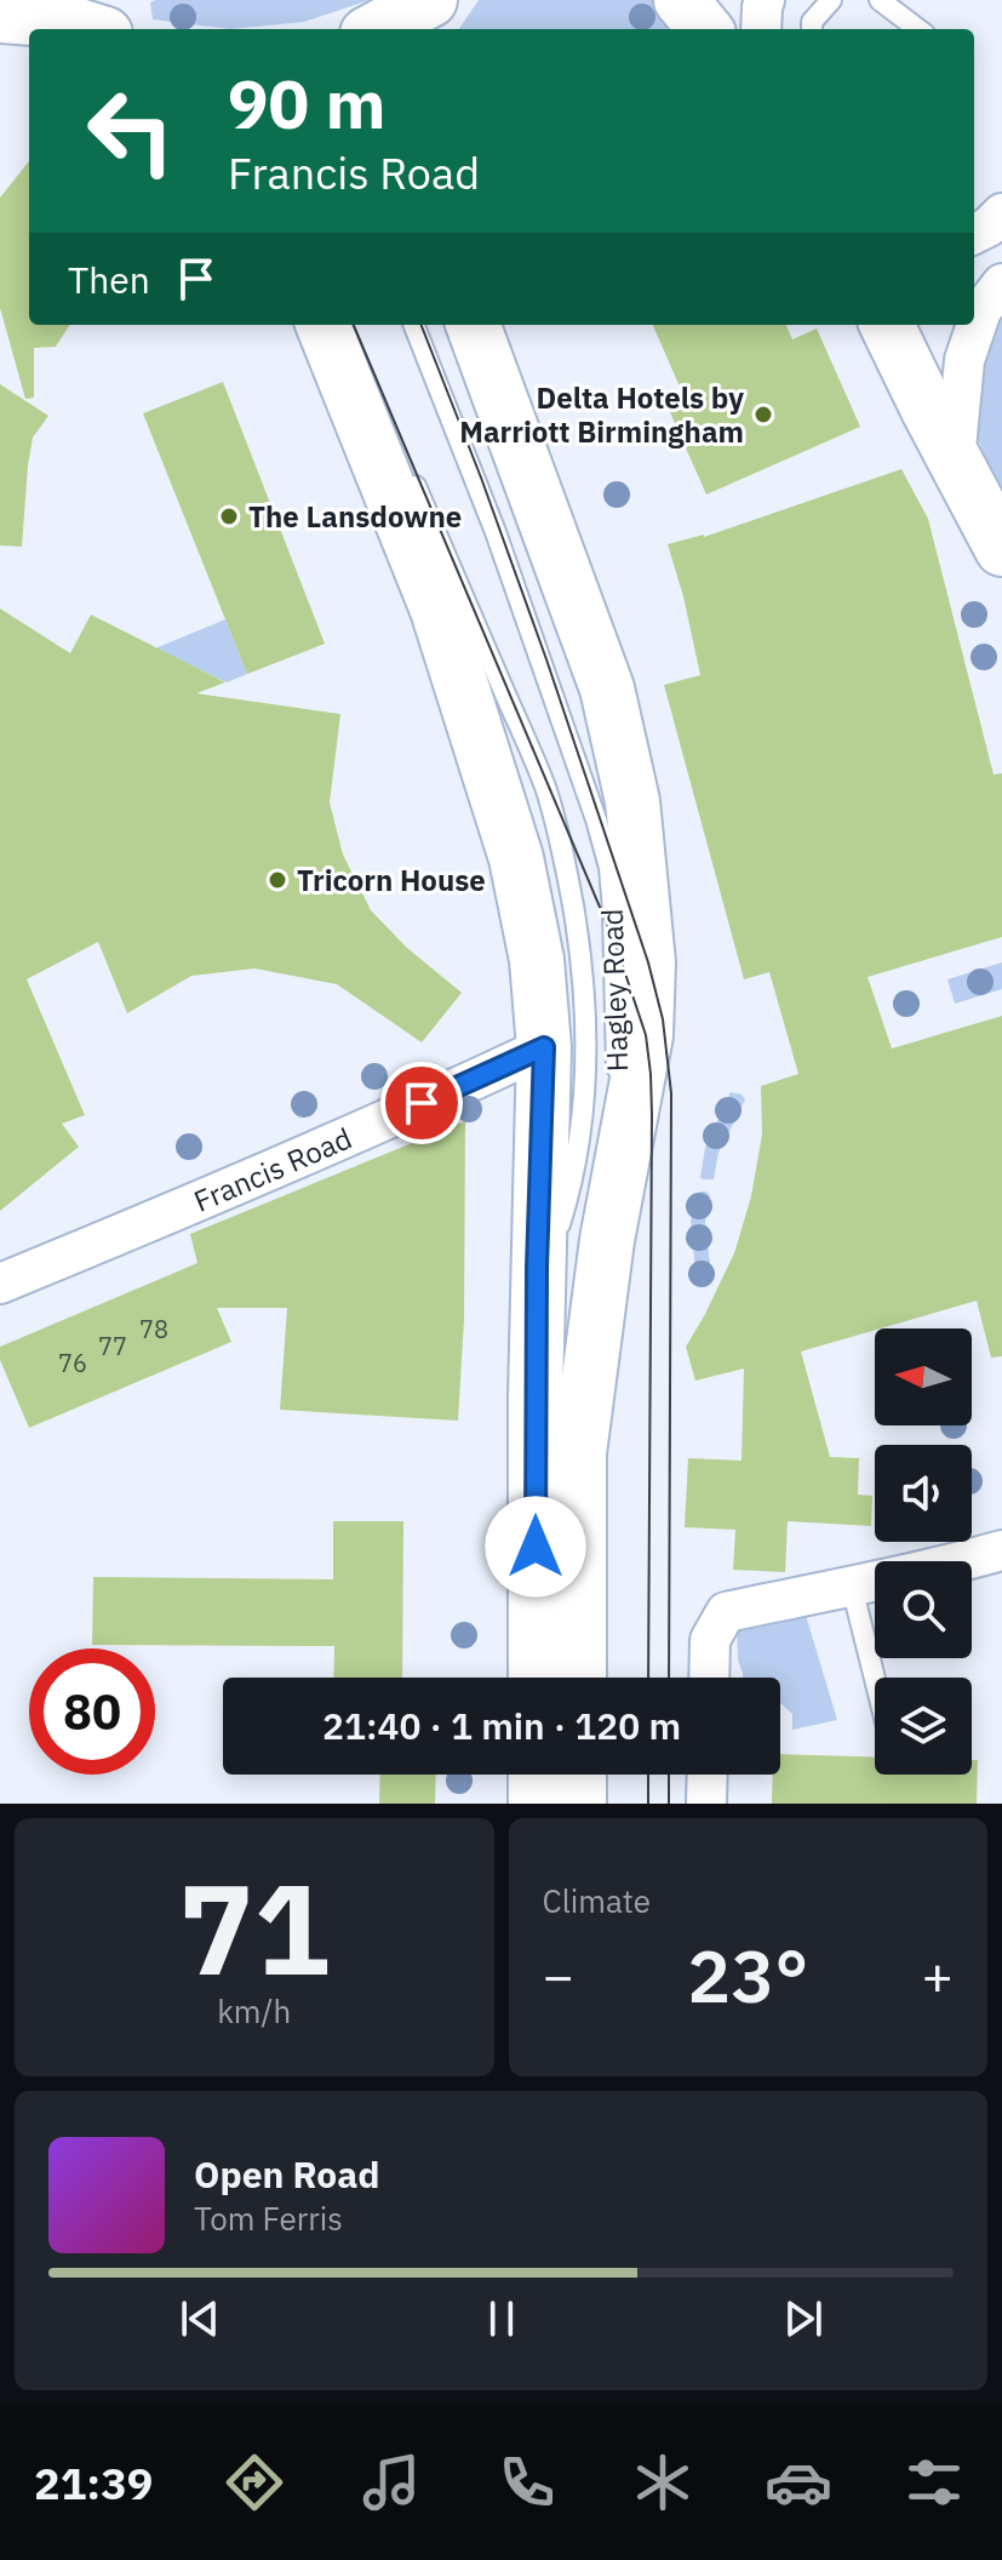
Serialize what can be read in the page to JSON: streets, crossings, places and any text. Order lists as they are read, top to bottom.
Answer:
{
  "streets": {
    "main road": ["Hagley Road"],
    "street": ["Francis Road"]
  },
  "crossings": [
    ["Hagley Road", "Francis Road"]
  ],
  "places": ["Delta Hotels by Marriott Birmingham", "The Lansdowne", "Tricorn House"],
  "house_numbers": ["78", "77", "76"],
  "north": "left",
  "page": {
    "turn": ["90 m", "Francis Road"],
    "then": "Then",
    "limit": "80",
    "trip": "21:40 · 1 min · 120 m",
    "tile": [
      ["71", "km/h"],
      "Climate"
    ],
    "heat": ["−", "23°", "+"],
    "song": ["Open Road", "Tom Ferris"],
    "tabs": "21:39"
  }
}
